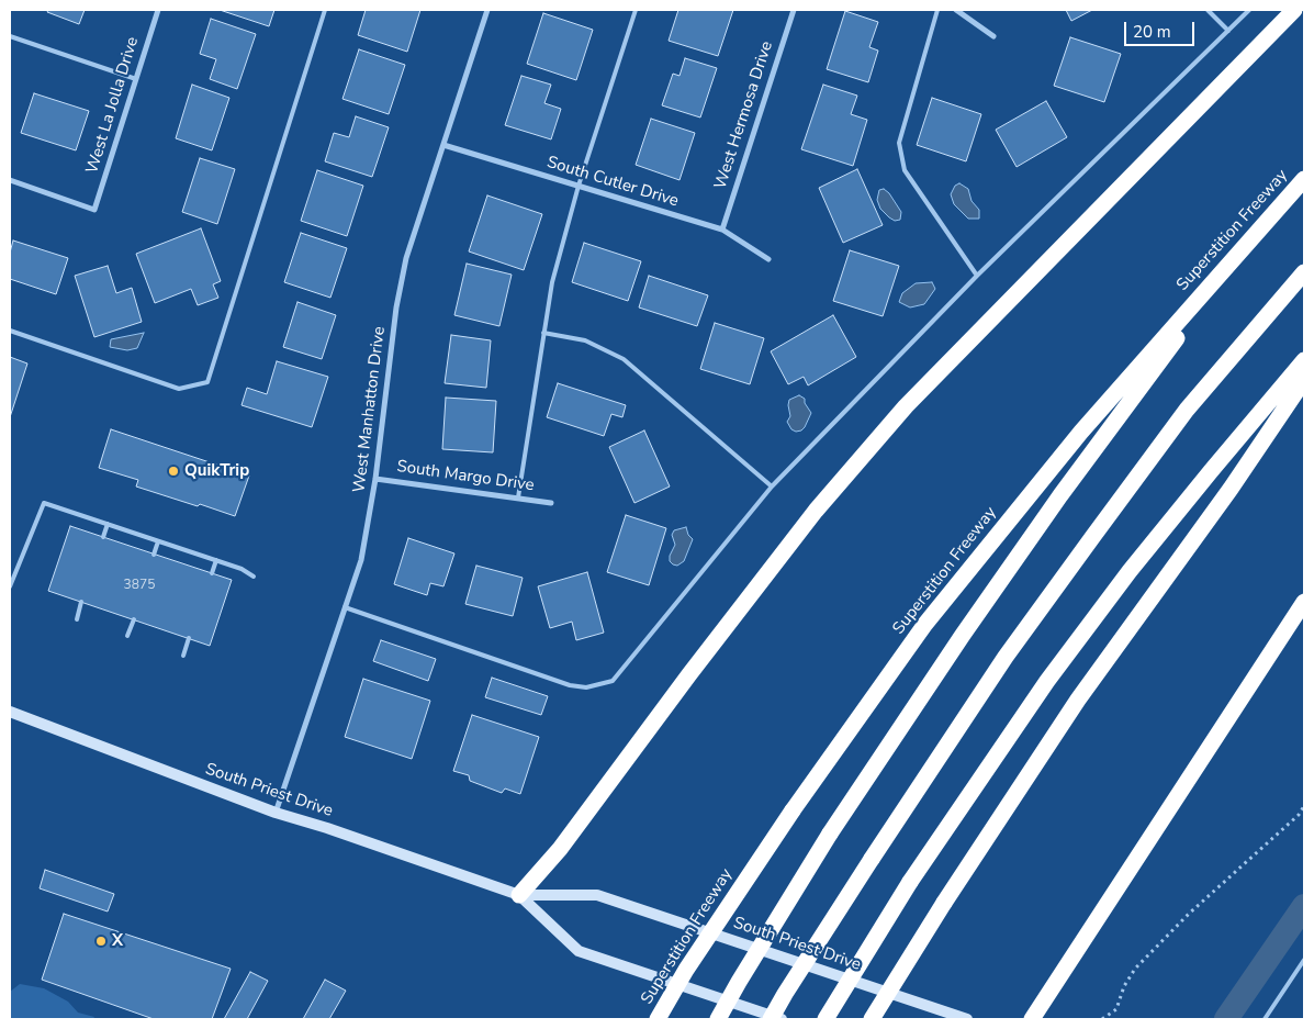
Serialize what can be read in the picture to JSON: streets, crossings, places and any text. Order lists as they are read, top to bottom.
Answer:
{
  "streets": {
    "highway": ["Superstition Freeway"],
    "main road": ["South Priest Drive"],
    "street": [
      "West La Jolla Drive",
      "West Hermosa Drive",
      "South Cutler Drive",
      "West Manhatton Drive",
      "South Margo Drive"
    ]
  },
  "crossings": [
    ["West Hermosa Drive", "South Cutler Drive"],
    ["South Cutler Drive", "West Manhatton Drive"],
    ["West Manhatton Drive", "South Margo Drive"],
    ["West Manhatton Drive", "South Priest Drive"]
  ],
  "places": ["QuikTrip", "X"],
  "house_numbers": ["3875"],
  "scale_bar": "20 m"
}
